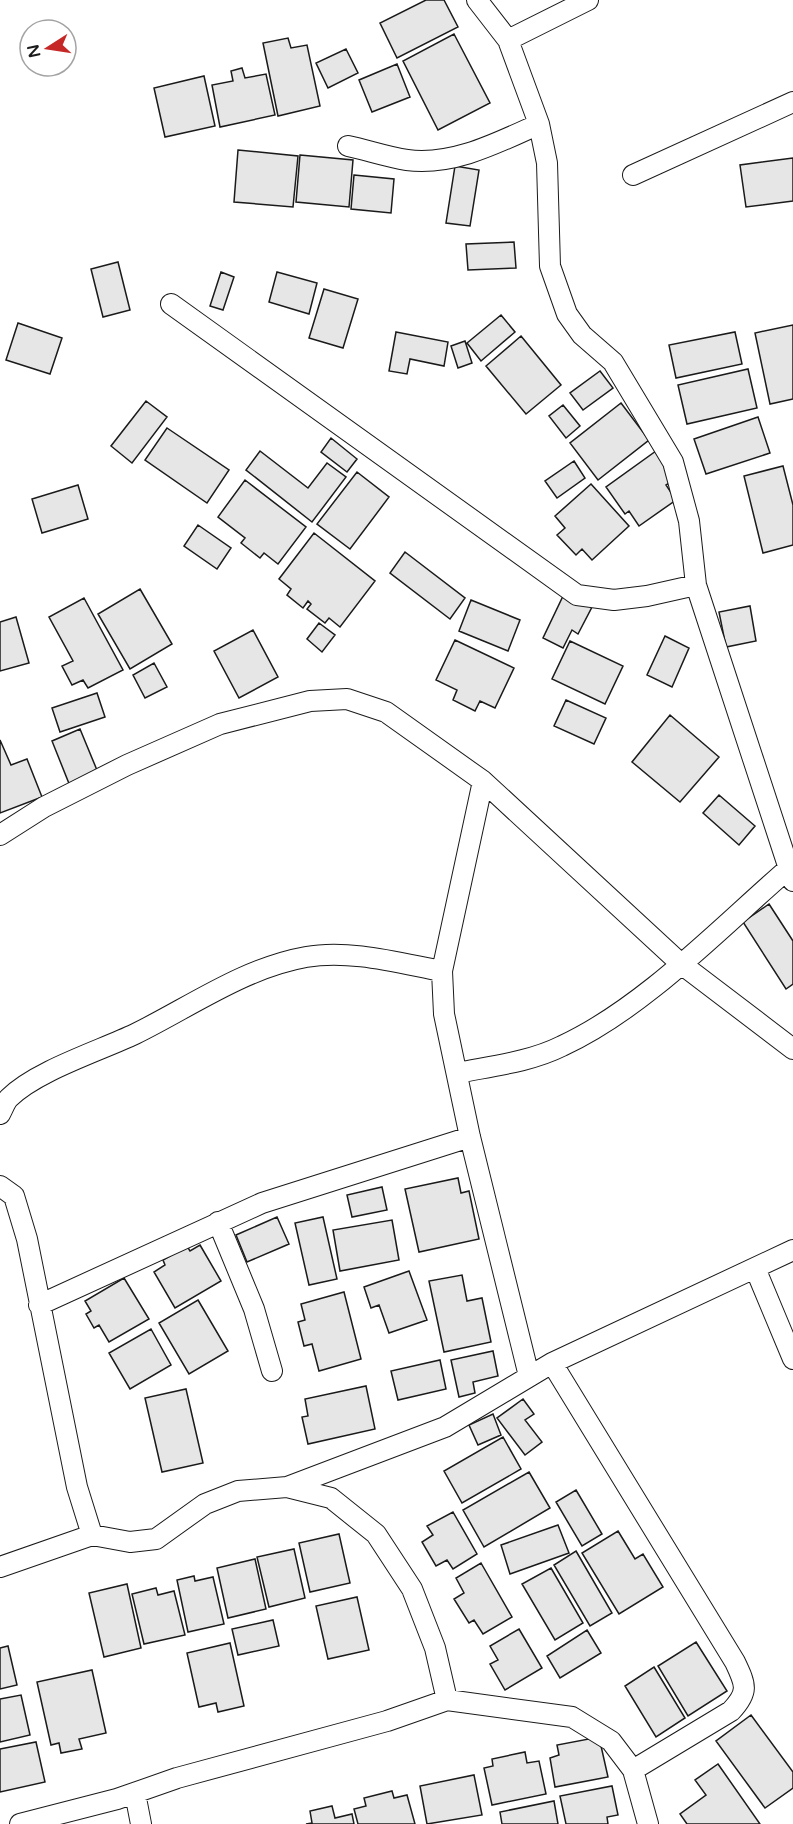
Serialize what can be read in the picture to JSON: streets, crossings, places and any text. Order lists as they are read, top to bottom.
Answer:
{
  "north": "left"
}
